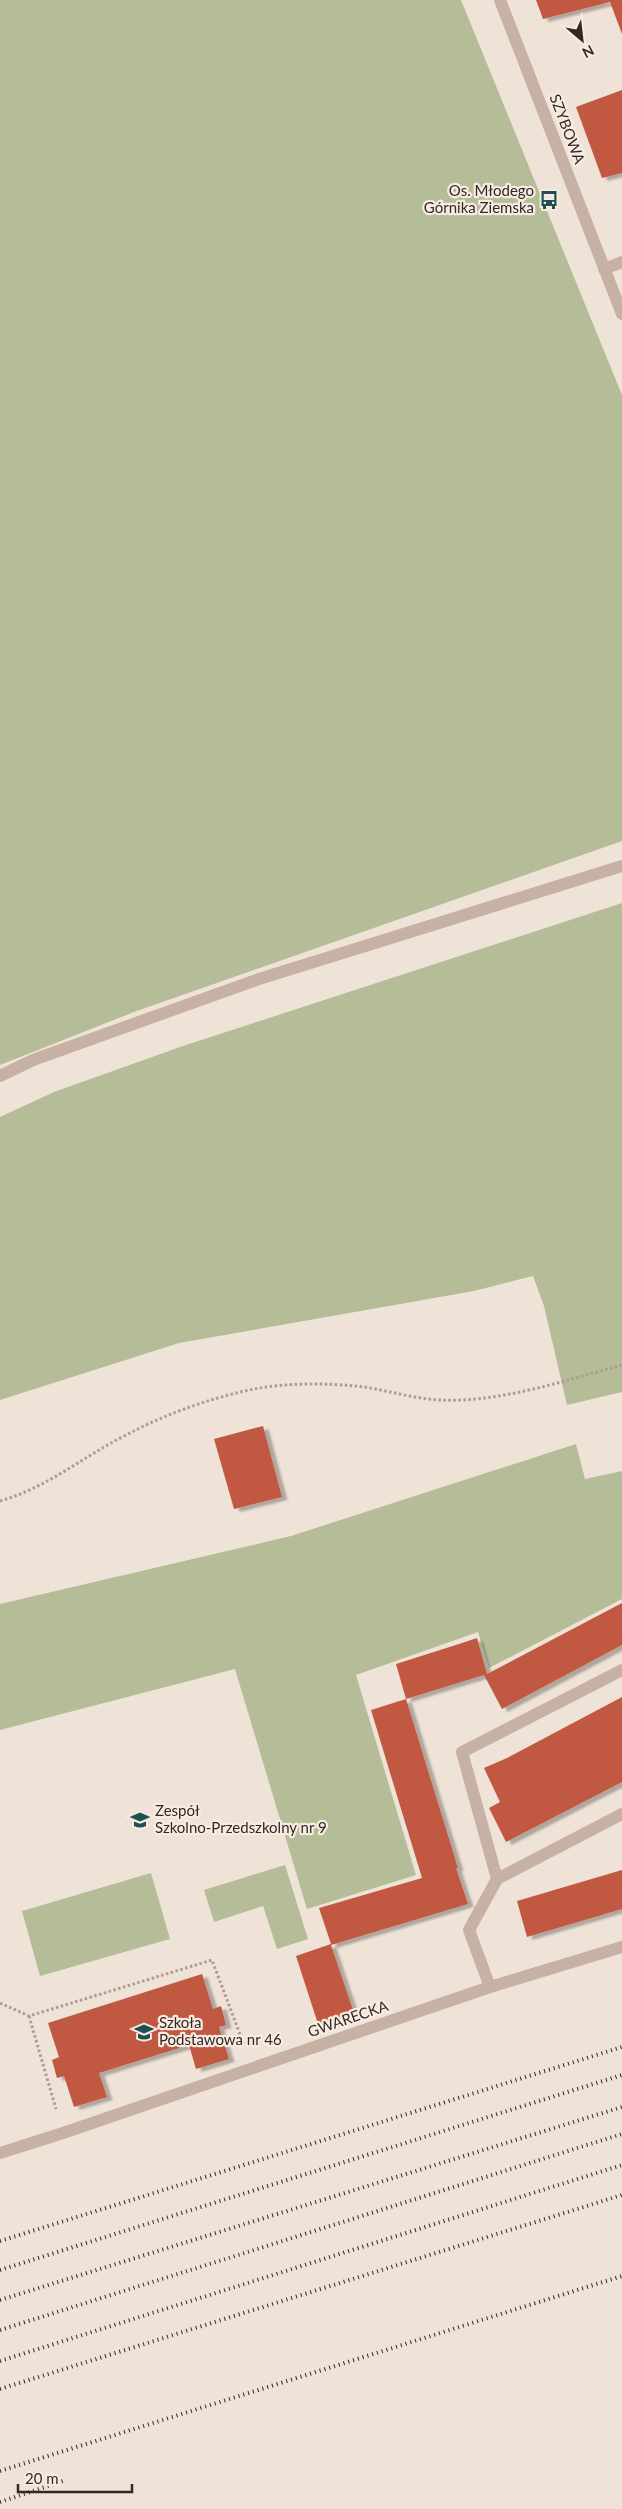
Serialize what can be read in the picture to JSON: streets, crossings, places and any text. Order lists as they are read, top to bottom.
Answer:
{
  "streets": {
    "street": ["SZYBOWA", "GWARECKA"]
  },
  "places": {
    "bus stop": ["Os. Młodego Górnika Ziemska"],
    "school or university": ["Zespół Szkolno-Przedszkolny nr 9", "Szkoła Podstawowa nr 46"]
  },
  "scale_bar": "20 m",
  "north": "bottom right"
}
